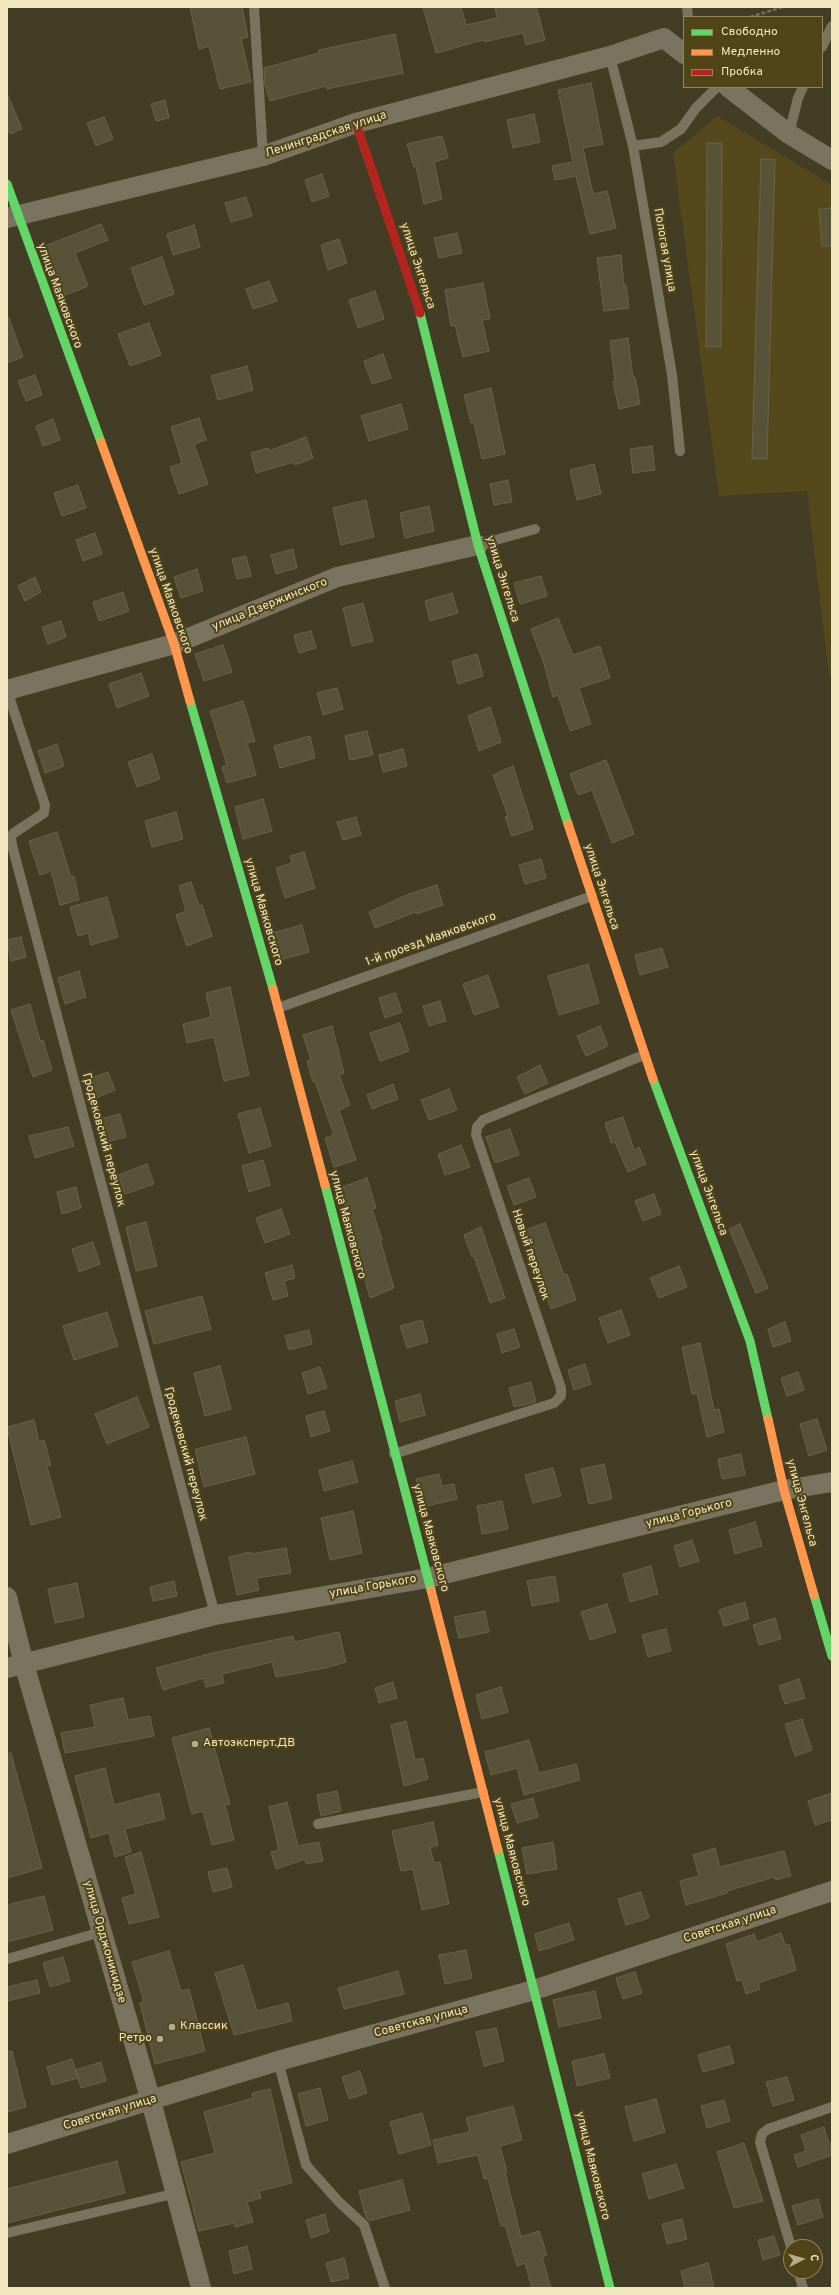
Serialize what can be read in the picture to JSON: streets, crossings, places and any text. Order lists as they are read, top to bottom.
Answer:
{
  "streets": {
    "street": [
      "Ленинградская улица",
      "улица Энгельса",
      "улица Маяковского",
      "улица Дзержинского",
      "улица Горького",
      "Советская улица",
      "улица Орджоникидзе"
    ],
    "lane": [
      "Пологая улица",
      "1-й проезд Маяковского",
      "Гродековский переулок",
      "Новый переулок"
    ]
  },
  "crossings": [
    ["Ленинградская улица", "Пологая улица"],
    ["Ленинградская улица", "улица Энгельса"],
    ["Ленинградская улица", "улица Маяковского"],
    ["улица Энгельса", "улица Дзержинского"],
    ["улица Энгельса", "1-й проезд Маяковского"],
    ["улица Энгельса", "Новый переулок"],
    ["улица Энгельса", "улица Горького"],
    ["улица Маяковского", "улица Дзержинского"],
    ["улица Маяковского", "1-й проезд Маяковского"],
    ["улица Маяковского", "Новый переулок"],
    ["улица Маяковского", "улица Горького"],
    ["улица Маяковского", "Советская улица"],
    ["улица Дзержинского", "Гродековский переулок"],
    ["Гродековский переулок", "улица Горького"],
    ["улица Горького", "улица Орджоникидзе"],
    ["Советская улица", "улица Орджоникидзе"]
  ],
  "places": ["Автоэксперт.ДВ", "Классик", "Ретро"],
  "legend": ["Свободно", "Медленно", "Пробка"],
  "north": "right"
}
